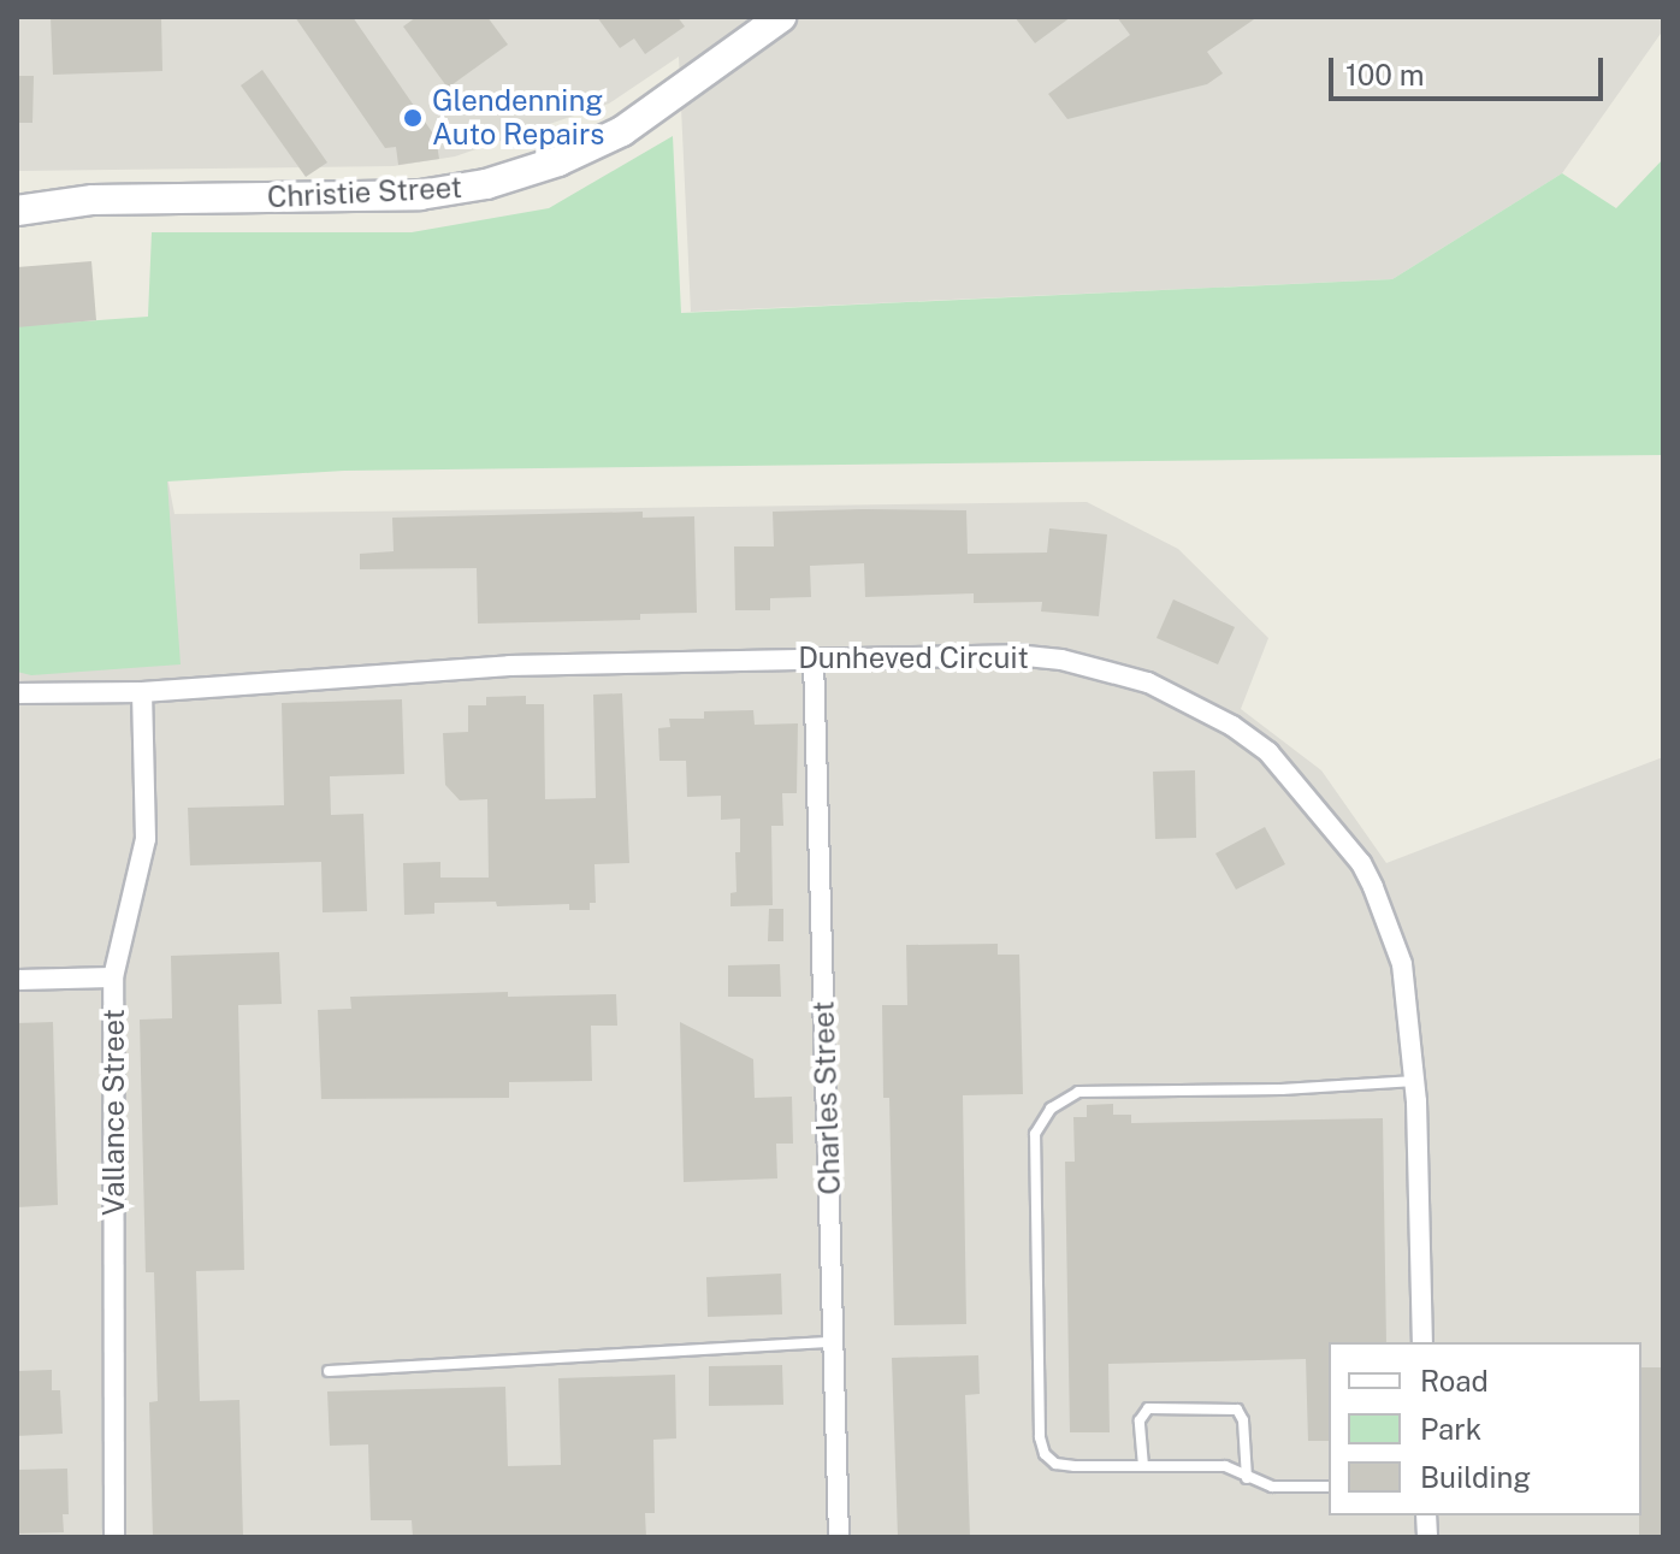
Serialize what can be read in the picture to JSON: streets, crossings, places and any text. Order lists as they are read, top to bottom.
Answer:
{
  "streets": {
    "main road": ["Christie Street"],
    "street": ["Dunheved Circuit", "Charles Street", "Vallance Street"]
  },
  "crossings": [
    ["Dunheved Circuit", "Charles Street"],
    ["Dunheved Circuit", "Vallance Street"]
  ],
  "places": ["Glendenning Auto Repairs"],
  "legend": ["Road", "Park", "Building"],
  "scale_bar": "100 m"
}
